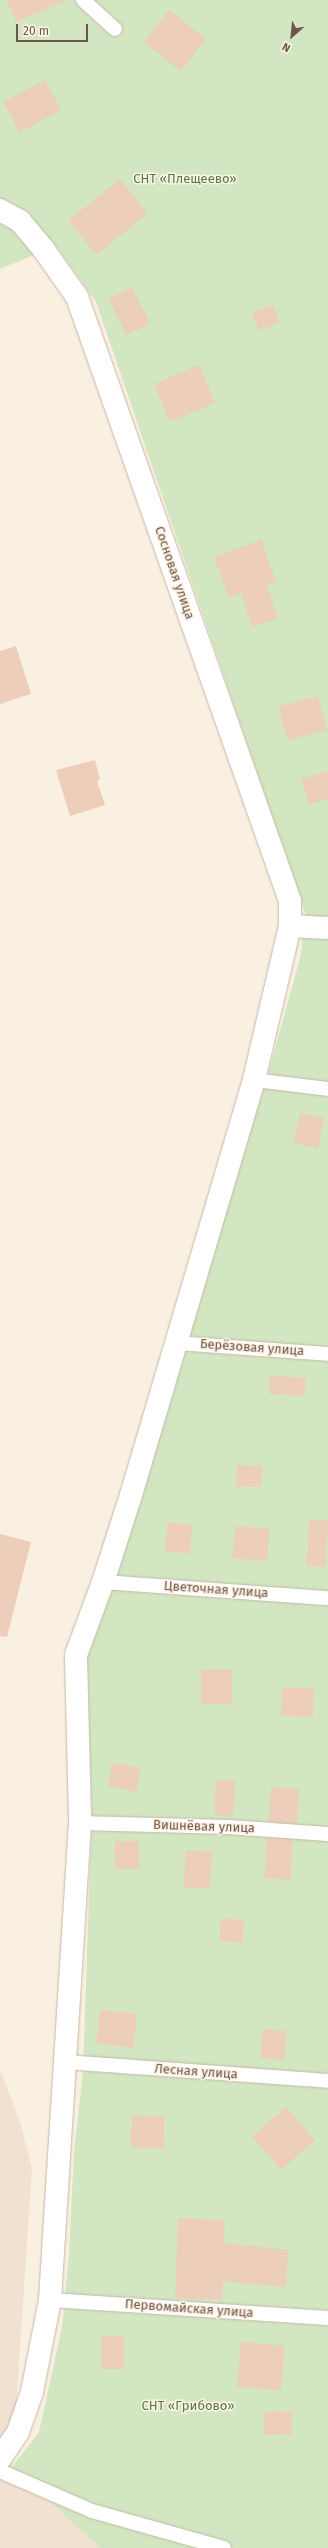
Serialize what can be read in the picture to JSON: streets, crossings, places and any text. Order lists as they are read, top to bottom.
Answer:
{
  "streets": {
    "street": ["Сосновая улица"],
    "lane": [
      "Берёзовая улица",
      "Цветочная улица",
      "Вишнёвая улица",
      "Лесная улица",
      "Первомайская улица"
    ]
  },
  "crossings": [
    ["Сосновая улица", "Берёзовая улица"],
    ["Сосновая улица", "Цветочная улица"],
    ["Сосновая улица", "Вишнёвая улица"],
    ["Сосновая улица", "Лесная улица"],
    ["Сосновая улица", "Первомайская улица"]
  ],
  "parks": ["СНТ «Плещеево»", "СНТ «Грибово»"],
  "scale_bar": "20 m",
  "north": "bottom left"
}
